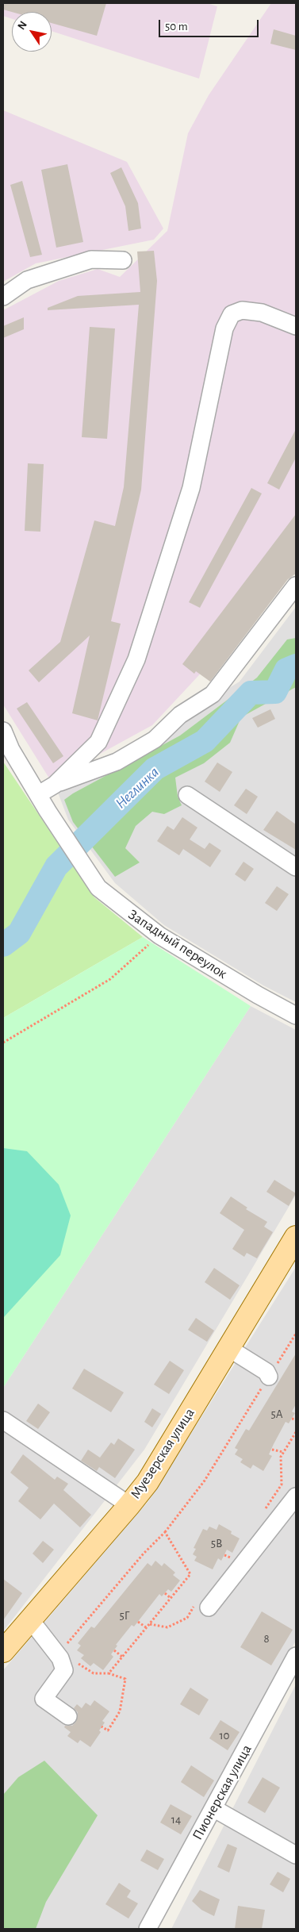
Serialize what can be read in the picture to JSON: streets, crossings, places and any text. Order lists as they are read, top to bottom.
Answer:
{
  "streets": {
    "main road": ["Муезерская улица"],
    "street": ["Западный переулок", "Пионерская улица"]
  },
  "water": ["Неглинка"],
  "house_numbers": [
    "5А",
    "5В",
    "5Г",
    "8",
    "10",
    "14"
  ],
  "scale_bar": "50 m",
  "north": "top left"
}
